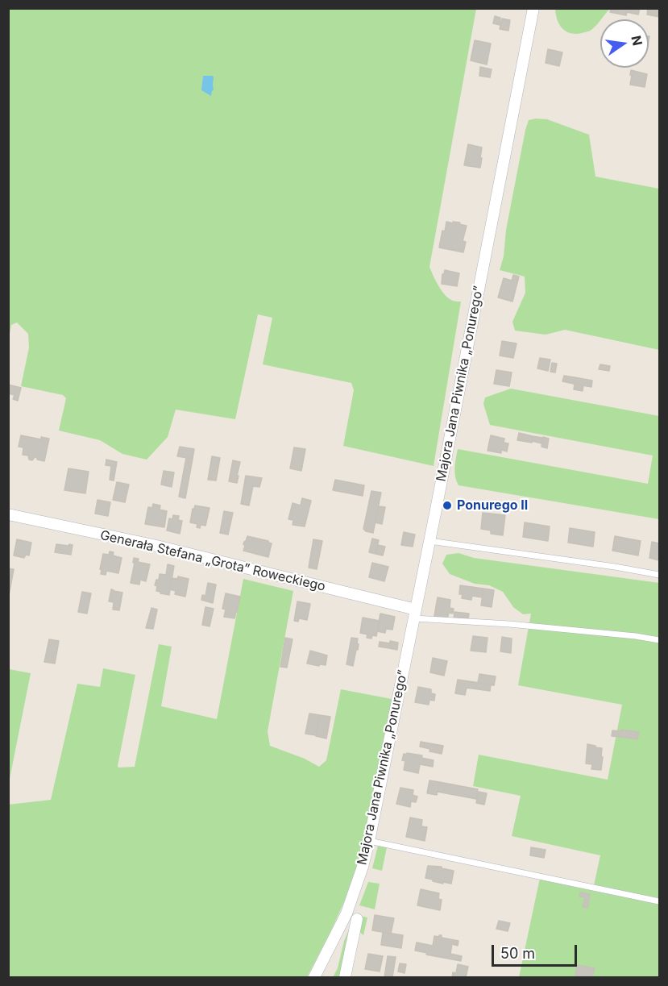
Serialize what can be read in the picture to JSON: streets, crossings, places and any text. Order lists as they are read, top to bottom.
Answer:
{
  "streets": {
    "street": ["Majora Jana Piwnika „Ponurego”", "Generała Stefana „Grota” Roweckiego"]
  },
  "crossings": [
    ["Majora Jana Piwnika „Ponurego”", "Generała Stefana „Grota” Roweckiego"]
  ],
  "places": ["Ponurego II"],
  "scale_bar": "50 m",
  "north": "right"
}
